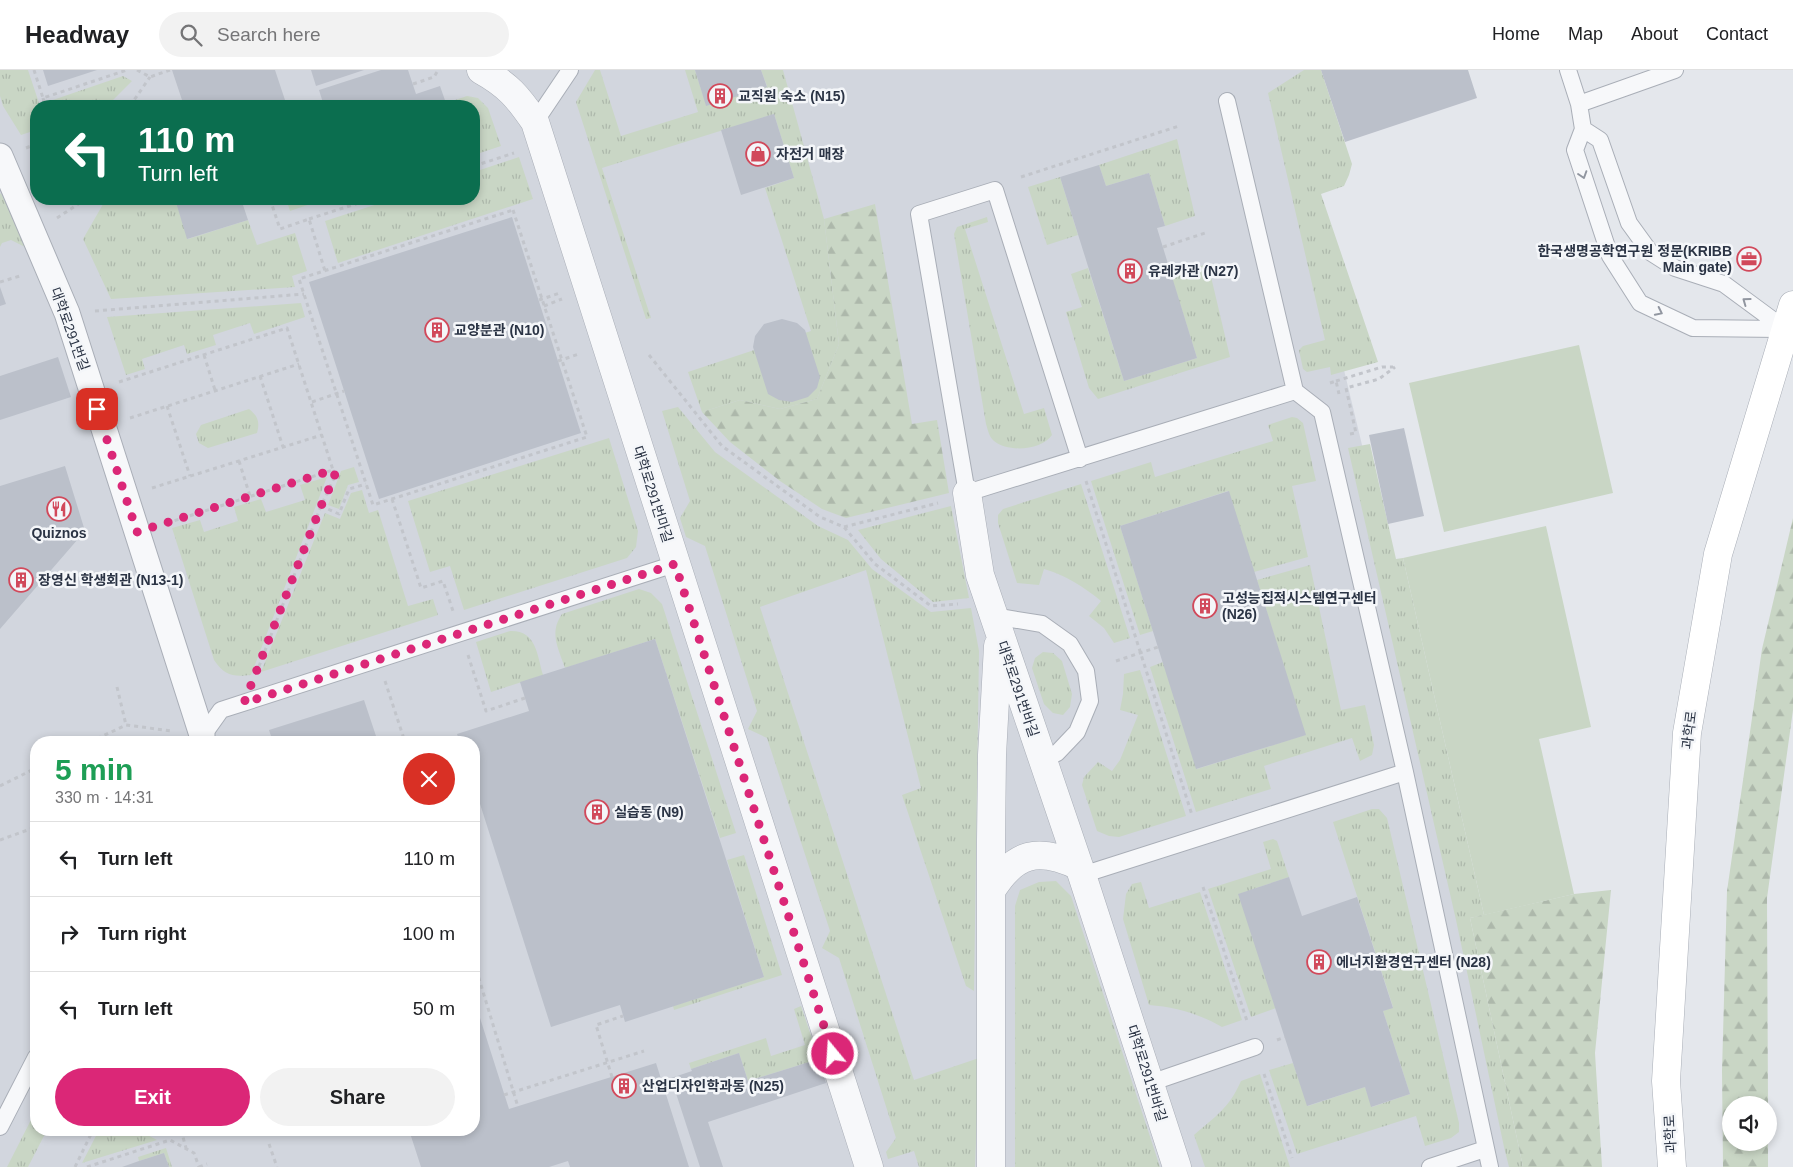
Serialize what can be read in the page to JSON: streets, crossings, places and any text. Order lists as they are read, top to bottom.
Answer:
{
  "streets": {
    "main road": ["과학로"],
    "street": ["대학로291번길", "대학로291번마길", "대학로291번바길"]
  },
  "places": {
    "building": [
      "교직원 숙소 (N15)",
      "유레카관 (N27)",
      "교양분관 (N10)",
      "장영신 학생회관 (N13-1)",
      "고성능집적시스템연구센터 (N26)",
      "실습동 (N9)",
      "에너지환경연구센터 (N28)",
      "산업디자인학과동 (N25)"
    ],
    "shop": ["자전거 매장"],
    "office": ["한국생명공학연구원 정문(KRIBB Main gate)"],
    "restaurant": ["Quiznos"]
  },
  "page": {
    "header": "Headway",
    "search": "Search here",
    "nav": [
      "Home",
      "Map",
      "About",
      "Contact"
    ],
    "turn": ["110 m", "Turn left"],
    "heading": ["5 min", "330 m · 14:31"],
    "list": [
      {
        "name": "Turn left",
        "value": "110 m"
      },
      {
        "name": "Turn right",
        "value": "100 m"
      },
      {
        "name": "Turn left",
        "value": "50 m"
      }
    ],
    "buttons": ["Exit", "Share"]
  }
}
